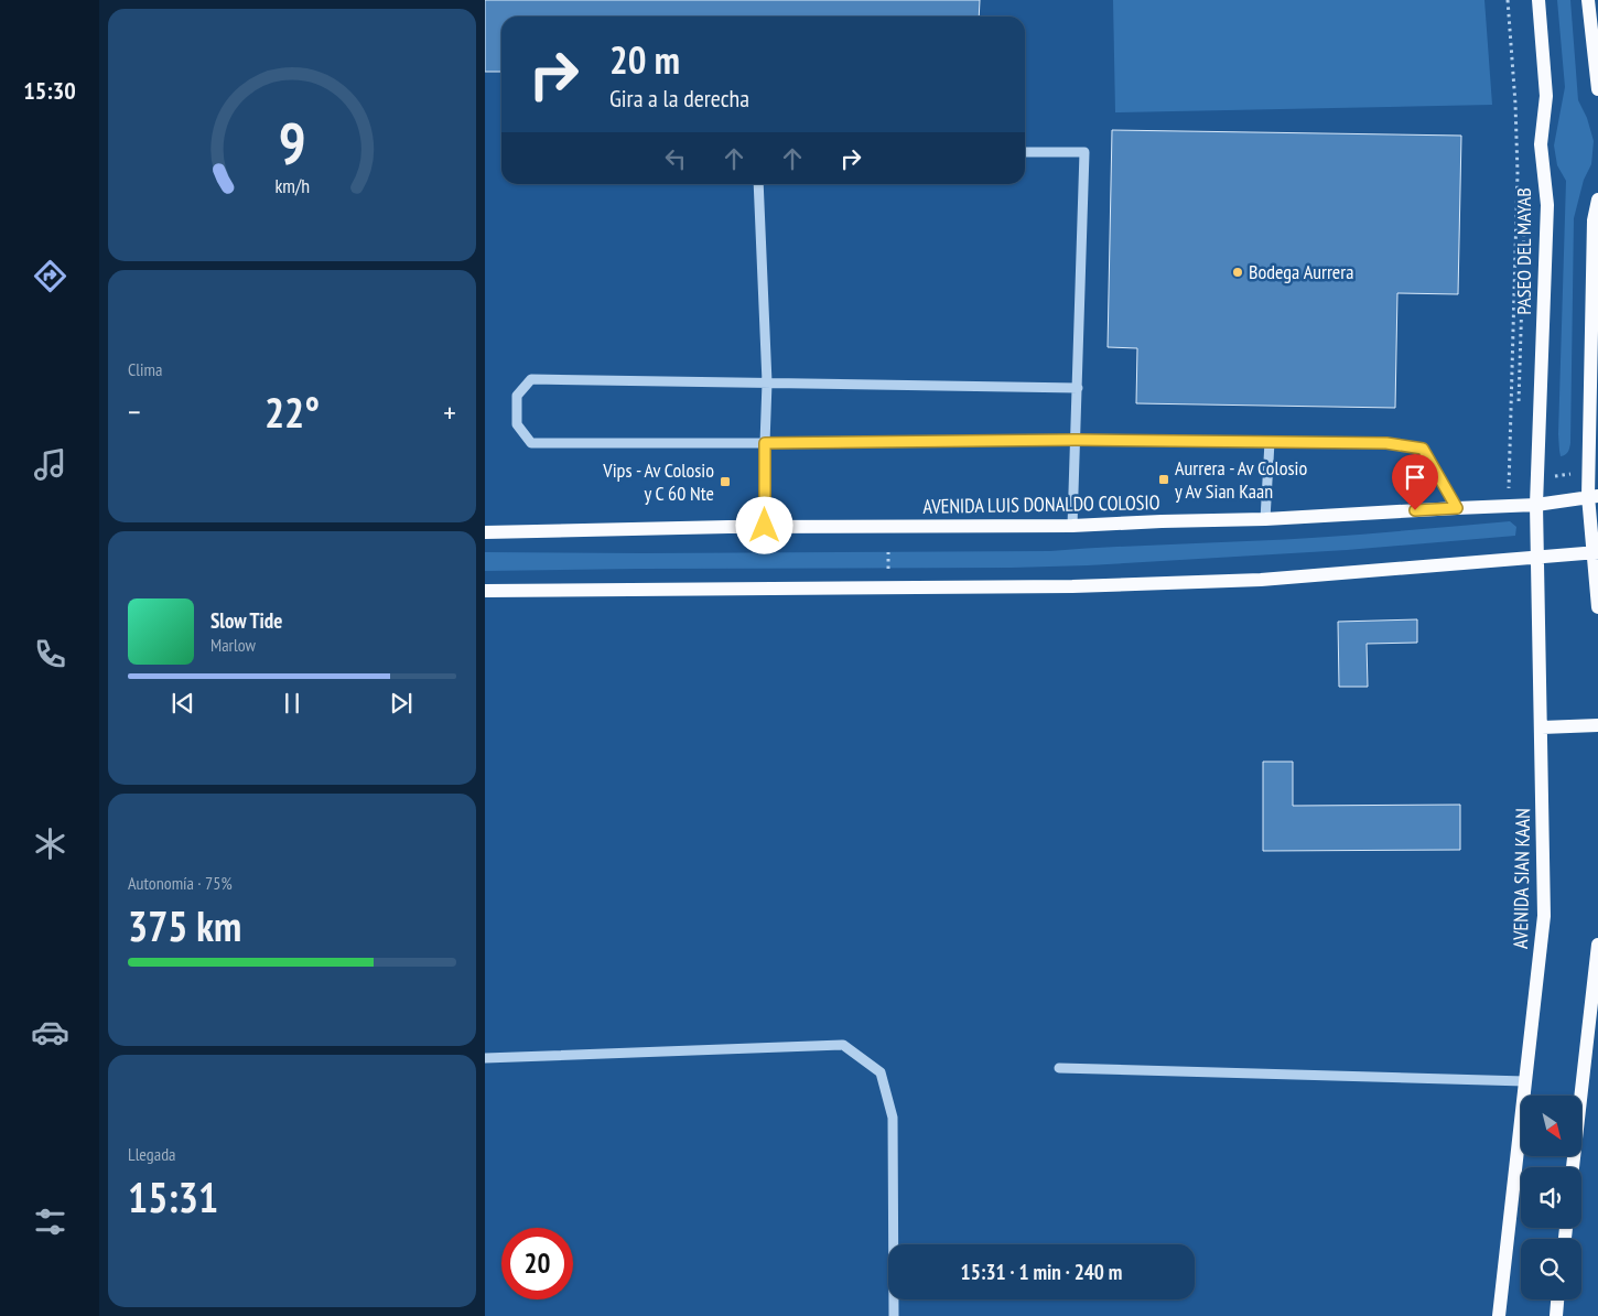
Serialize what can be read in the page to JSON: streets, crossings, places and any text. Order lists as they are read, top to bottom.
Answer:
{
  "streets": {
    "main road": ["PASEO DEL MAYAB", "AVENIDA LUIS DONALDO COLOSIO", "AVENIDA SIAN KAAN"]
  },
  "crossings": [
    ["PASEO DEL MAYAB", "AVENIDA LUIS DONALDO COLOSIO"],
    ["PASEO DEL MAYAB", "AVENIDA SIAN KAAN"],
    ["AVENIDA LUIS DONALDO COLOSIO", "AVENIDA SIAN KAAN"]
  ],
  "places": {
    "other": ["Bodega Aurrera"],
    "transit": ["Aurrera - Av Colosio y Av Sian Kaan", "Vips - Av Colosio y C 60 Nte"]
  },
  "north": "bottom right",
  "page": {
    "tabs": "15:30",
    "turn": ["20 m", "Gira a la derecha"],
    "tile": [
      "Clima",
      ["Autonomía · 75%", "375 km"],
      ["Llegada", "15:31"]
    ],
    "heat": ["−", "22°", "+"],
    "song": ["Slow Tide", "Marlow"],
    "limit": "20",
    "trip": "15:31 · 1 min · 240 m",
    "gauge": ["9", "km/h"]
  }
}
